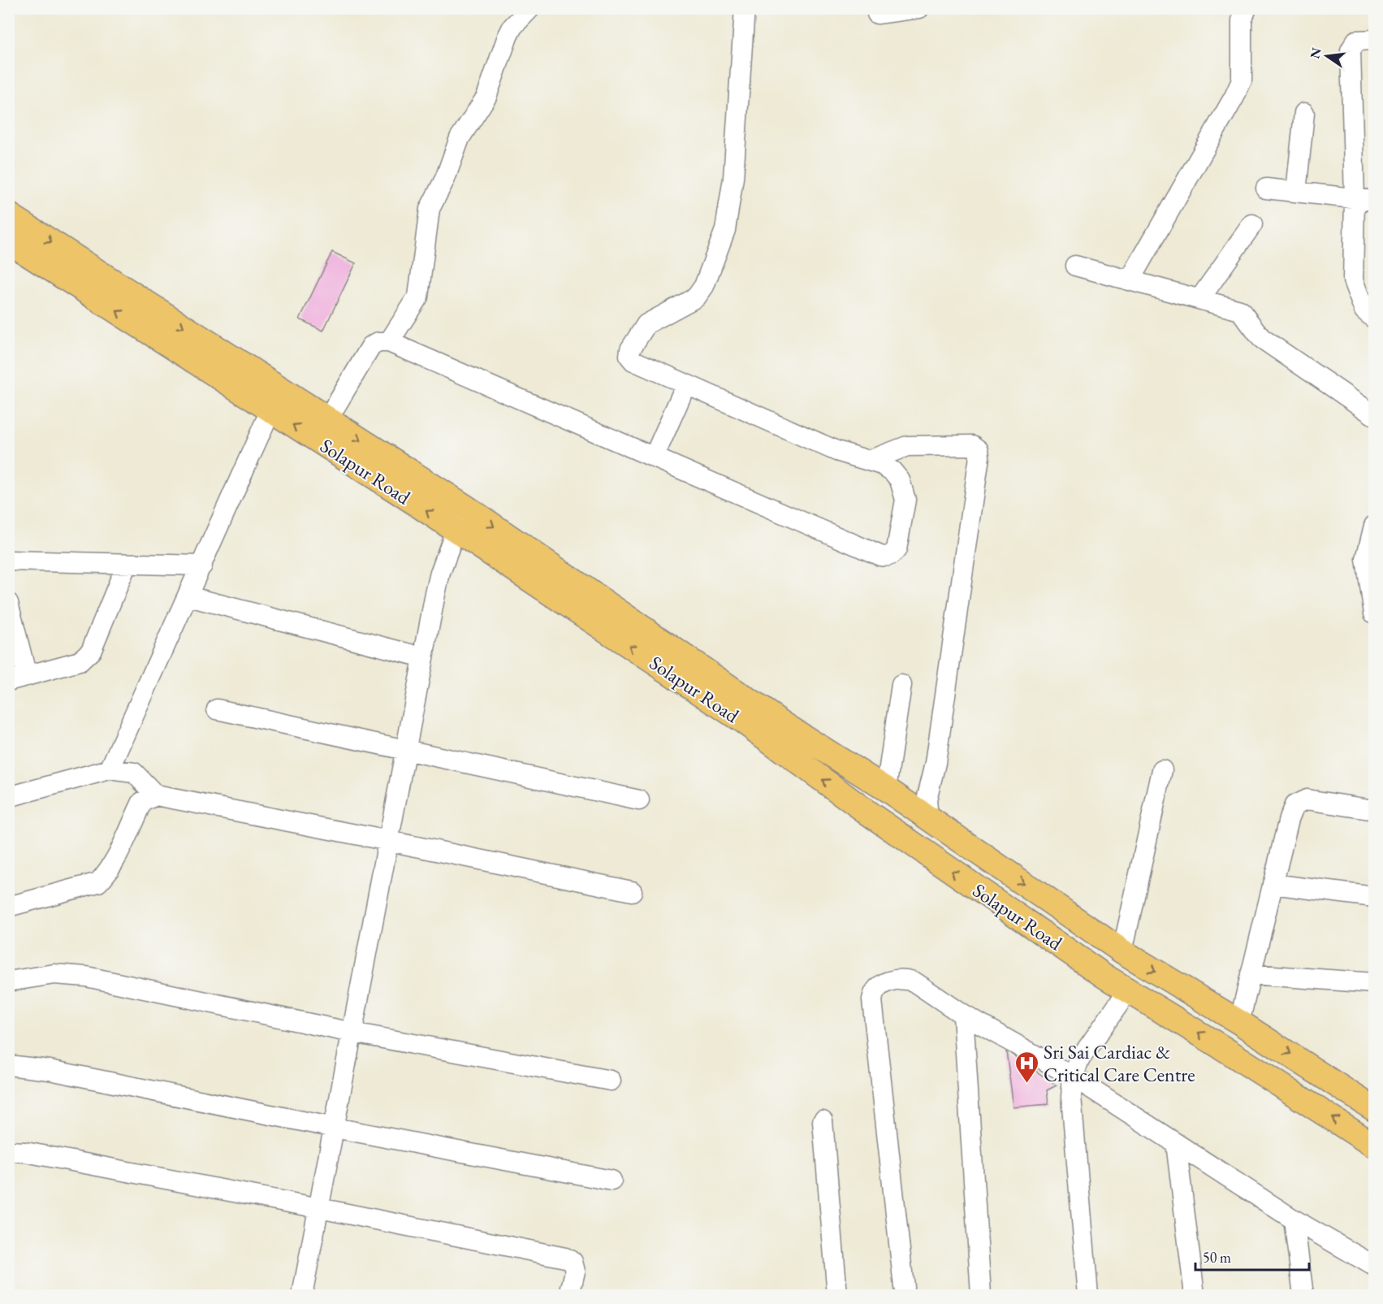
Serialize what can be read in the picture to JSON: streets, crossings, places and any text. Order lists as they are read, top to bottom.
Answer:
{
  "streets": {
    "main road": ["Solapur Road"]
  },
  "places": {
    "hospital": ["Sri Sai Cardiac & Critical Care Centre"]
  },
  "scale_bar": "50 m",
  "north": "left"
}
